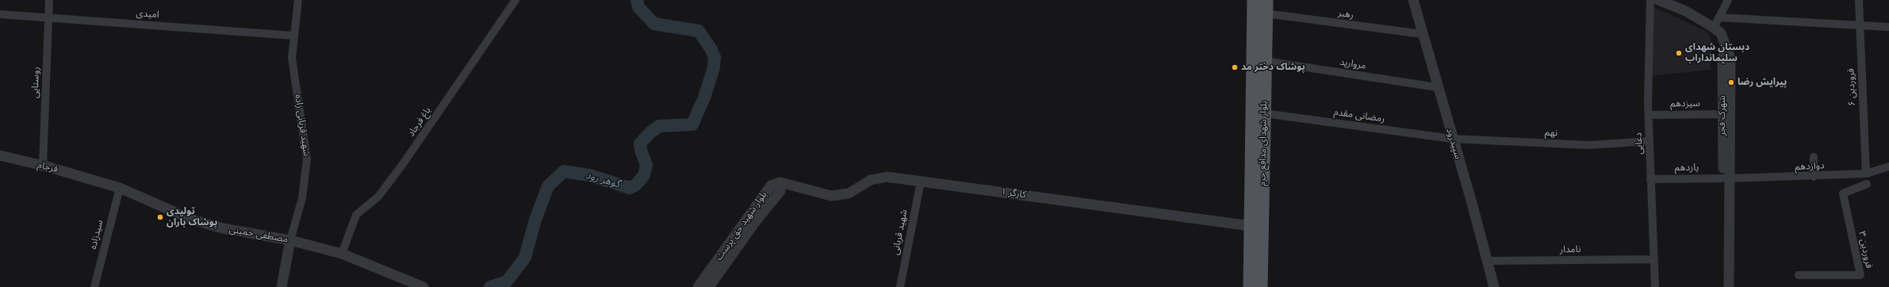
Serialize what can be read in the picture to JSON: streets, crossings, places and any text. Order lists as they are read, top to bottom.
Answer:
{
  "streets": {
    "main road": ["بلوار شهدای مدافع حرم"],
    "street": [
      "امیدی",
      "رهبر",
      "مروارید",
      "روستایی",
      "فروردین ۶",
      "سیزدهم",
      "رمضانی مقدم",
      "شهرک فجر",
      "باغ فرجاد",
      "شهید قربانی زاده",
      "نهم",
      "سپیدرود",
      "دعایی",
      "دوازدهم",
      "فرجام",
      "یازدهم",
      "کارگر ۱",
      "بلوار شهید حق پرست",
      "شهید قربانی",
      "سیدزاده",
      "مصطفی خمینی",
      "نامدار",
      "فروردین ۳"
    ]
  },
  "crossings": [
    ["امیدی", "روستایی"],
    ["امیدی", "شهید قربانی زاده"],
    ["رهبر", "بلوار شهدای مدافع حرم"],
    ["رهبر", "سپیدرود"],
    ["مروارید", "بلوار شهدای مدافع حرم"],
    ["مروارید", "سپیدرود"],
    ["روستایی", "فرجام"],
    ["فروردین ۶", "دوازدهم"],
    ["سیزدهم", "شهرک فجر"],
    ["سیزدهم", "دعایی"],
    ["رمضانی مقدم", "نهم"],
    ["رمضانی مقدم", "بلوار شهدای مدافع حرم"],
    ["رمضانی مقدم", "سپیدرود"],
    ["شهرک فجر", "دوازدهم"],
    ["شهرک فجر", "یازدهم"],
    ["باغ فرجاد", "مصطفی خمینی"],
    ["شهید قربانی زاده", "مصطفی خمینی"],
    ["نهم", "سپیدرود"],
    ["نهم", "دعایی"],
    ["بلوار شهدای مدافع حرم", "کارگر ۱"],
    ["سپیدرود", "نامدار"],
    ["دعایی", "یازدهم"],
    ["دعایی", "نامدار"],
    ["دوازدهم", "یازدهم"],
    ["فرجام", "مصطفی خمینی"],
    ["کارگر ۱", "بلوار شهید حق پرست"],
    ["کارگر ۱", "شهید قربانی"],
    ["سیدزاده", "مصطفی خمینی"]
  ],
  "water": ["گوهر رود"],
  "places": [
    "دبستان شهدای سلیمانداراب",
    "پوشاک دختر مد",
    "پیرایش رضا",
    "تولیدی پوشاک باران"
  ]
}
